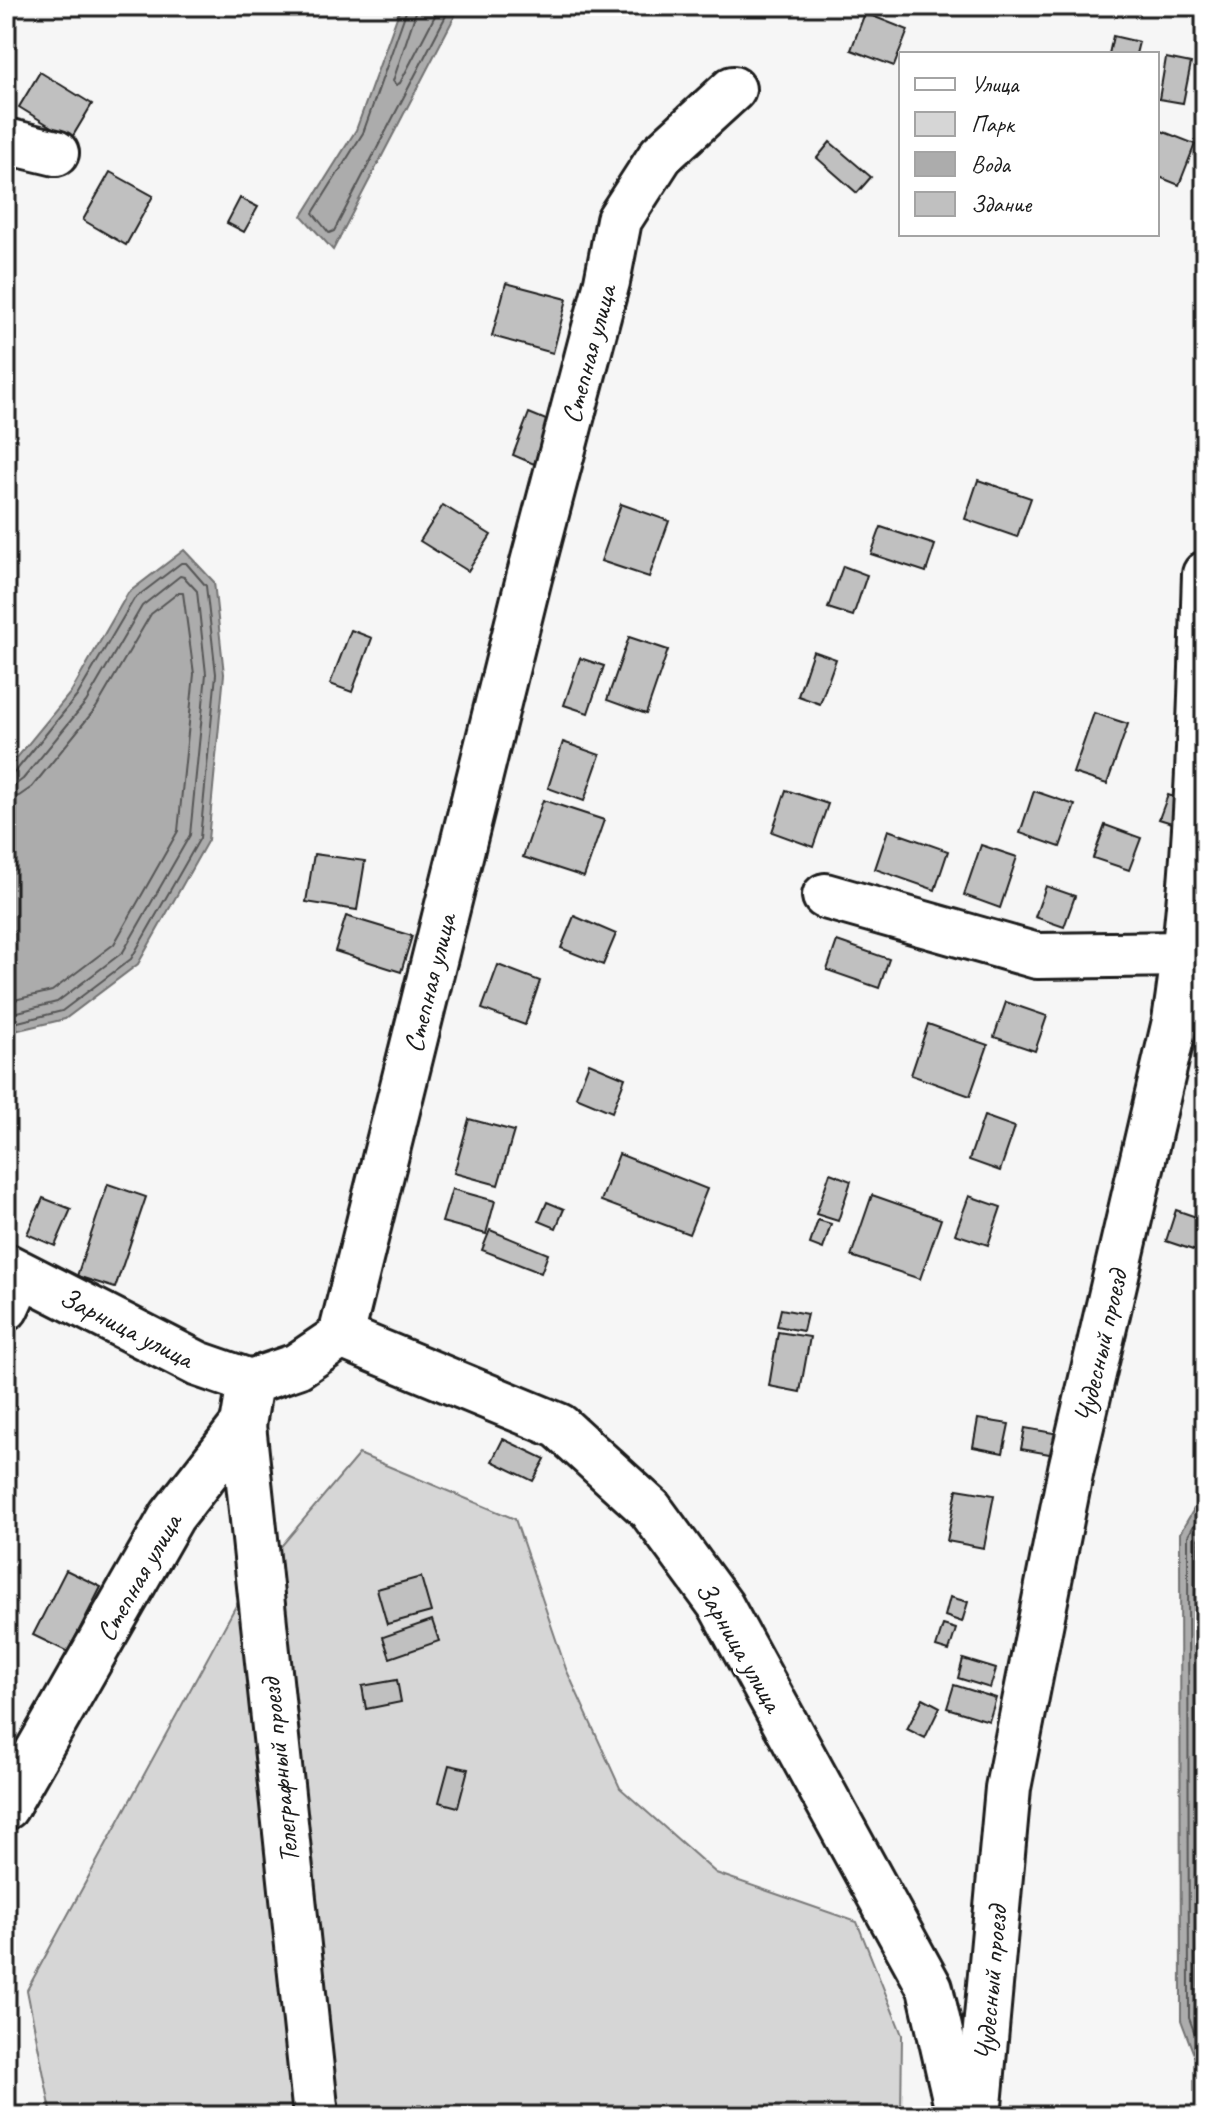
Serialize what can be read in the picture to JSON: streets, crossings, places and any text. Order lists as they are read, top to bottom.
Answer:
{
  "streets": {
    "street": [
      "Степная улица",
      "Зарница улица",
      "Чудесный проезд",
      "Телеграфный проезд"
    ]
  },
  "crossings": [
    ["Степная улица", "Зарница улица"],
    ["Степная улица", "Телеграфный проезд"]
  ],
  "legend": [
    "Улица",
    "Парк",
    "Вода",
    "Здание"
  ]
}
